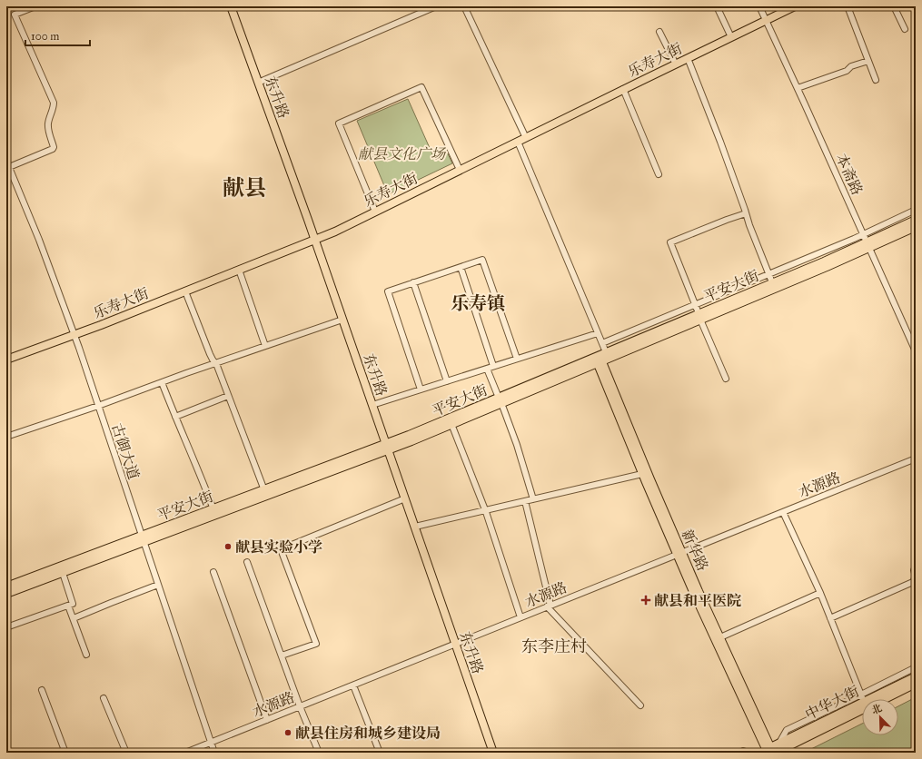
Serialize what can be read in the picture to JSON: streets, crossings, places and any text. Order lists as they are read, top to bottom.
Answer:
{
  "streets": {
    "main road": [
      "乐寿大街",
      "东升路",
      "平安大街",
      "新华路",
      "中华大街"
    ],
    "street": ["本斋路", "古御大道", "水源路"]
  },
  "crossings": [
    ["乐寿大街", "东升路"],
    ["乐寿大街", "本斋路"],
    ["乐寿大街", "古御大道"],
    ["东升路", "平安大街"],
    ["东升路", "水源路"],
    ["本斋路", "平安大街"],
    ["平安大街", "古御大道"],
    ["平安大街", "新华路"],
    ["古御大道", "水源路"],
    ["水源路", "新华路"],
    ["新华路", "中华大街"]
  ],
  "districts": ["献县", "乐寿镇", "东李庄村"],
  "parks": ["献县文化广场"],
  "places": {
    "other": ["献县实验小学", "献县住房和城乡建设局"],
    "health": ["献县和平医院"]
  },
  "scale_bar": "100 m",
  "north": "top left"
}
